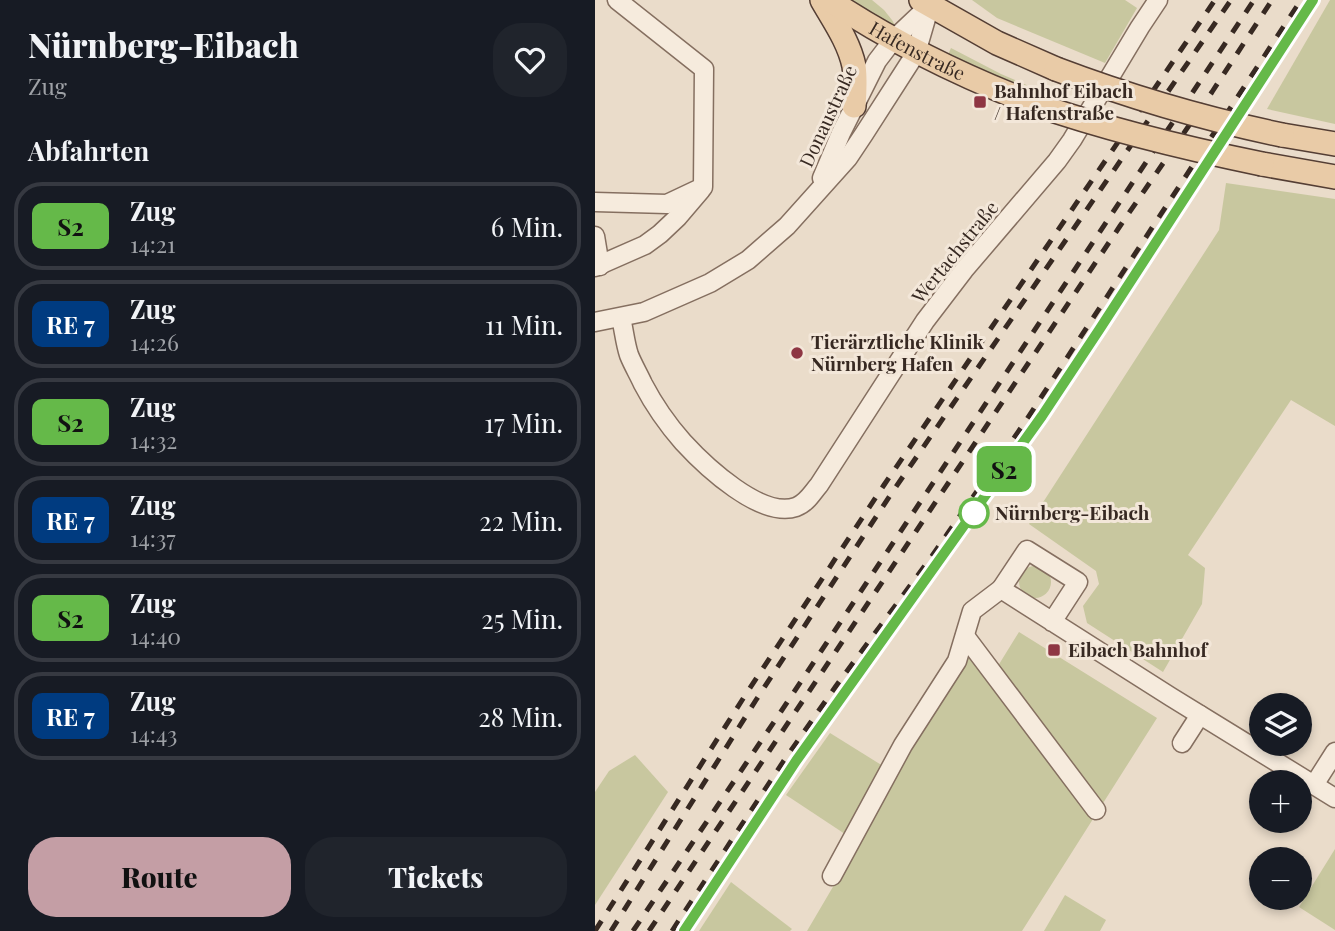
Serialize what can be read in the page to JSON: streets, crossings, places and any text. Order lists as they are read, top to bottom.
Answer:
{
  "streets": {
    "main road": ["Hafenstraße"],
    "street": ["Donaustraße", "Wertachstraße"]
  },
  "crossings": [
    ["Hafenstraße", "Donaustraße"],
    ["Donaustraße", "Wertachstraße"]
  ],
  "places": {
    "transit": ["Bahnhof Eibach / Hafenstraße", "Eibach Bahnhof"],
    "other": ["Tierärztliche Klinik Nürnberg Hafen", "Nürnberg-Eibach"]
  },
  "page": {
    "heading": [
      ["Nürnberg-Eibach", "Zug"],
      "Abfahrten"
    ],
    "on_map": "S2",
    "list": [
      {
        "mark": "S2",
        "name": "Zug",
        "note": "14:21",
        "value": "6 Min."
      },
      {
        "mark": "RE 7",
        "name": "Zug",
        "note": "14:26",
        "value": "11 Min."
      },
      {
        "mark": "S2",
        "name": "Zug",
        "note": "14:32",
        "value": "17 Min."
      },
      {
        "mark": "RE 7",
        "name": "Zug",
        "note": "14:37",
        "value": "22 Min."
      },
      {
        "mark": "S2",
        "name": "Zug",
        "note": "14:40",
        "value": "25 Min."
      },
      {
        "mark": "RE 7",
        "name": "Zug",
        "note": "14:43",
        "value": "28 Min."
      }
    ],
    "map_buttons": ["+", "−"],
    "buttons": ["Route", "Tickets"]
  }
}
